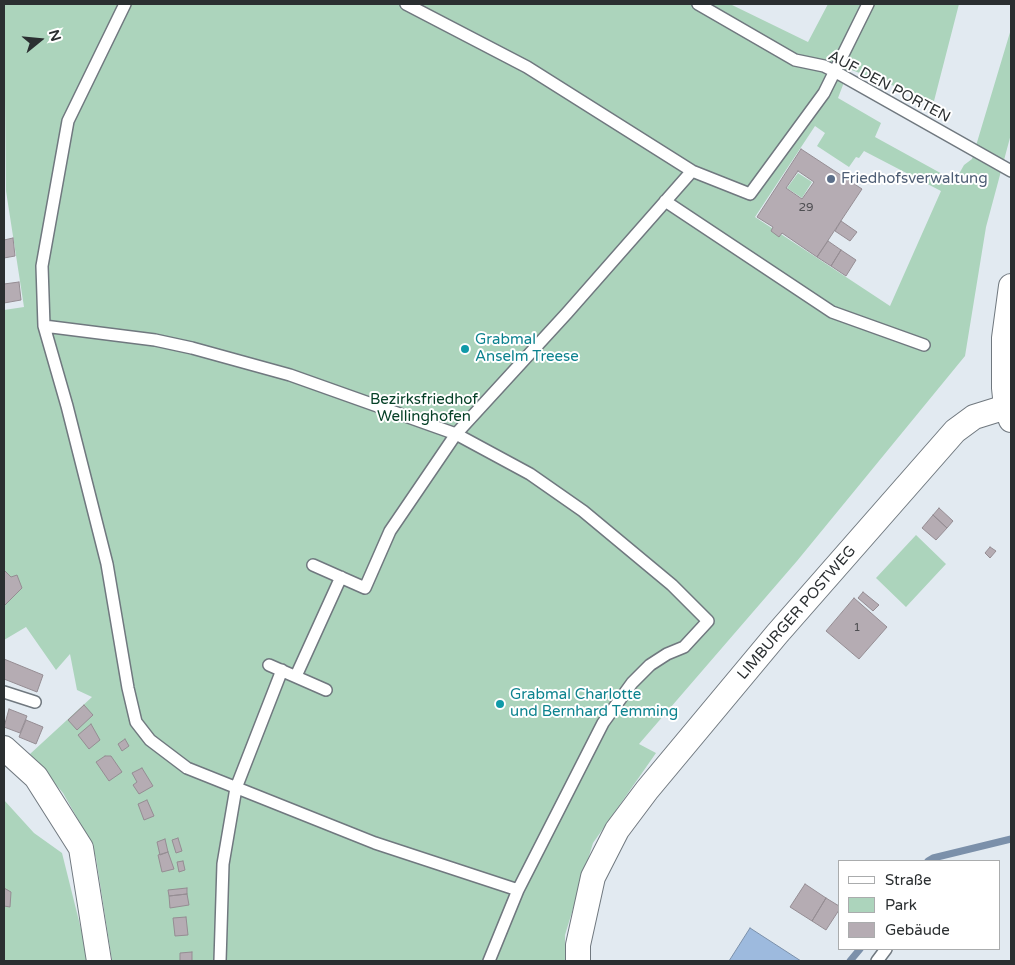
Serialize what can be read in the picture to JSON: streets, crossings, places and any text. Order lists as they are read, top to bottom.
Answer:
{
  "streets": {
    "street": ["LIMBURGER POSTWEG"],
    "lane": ["AUF DEN PORTEN"]
  },
  "parks": ["Bezirksfriedhof Wellinghofen"],
  "places": ["Friedhofsverwaltung", "Grabmal Anselm Treese", "Grabmal Charlotte und Bernhard Temming"],
  "house_numbers": ["29", "1"],
  "legend": ["Straße", "Park", "Gebäude"],
  "north": "right"
}
